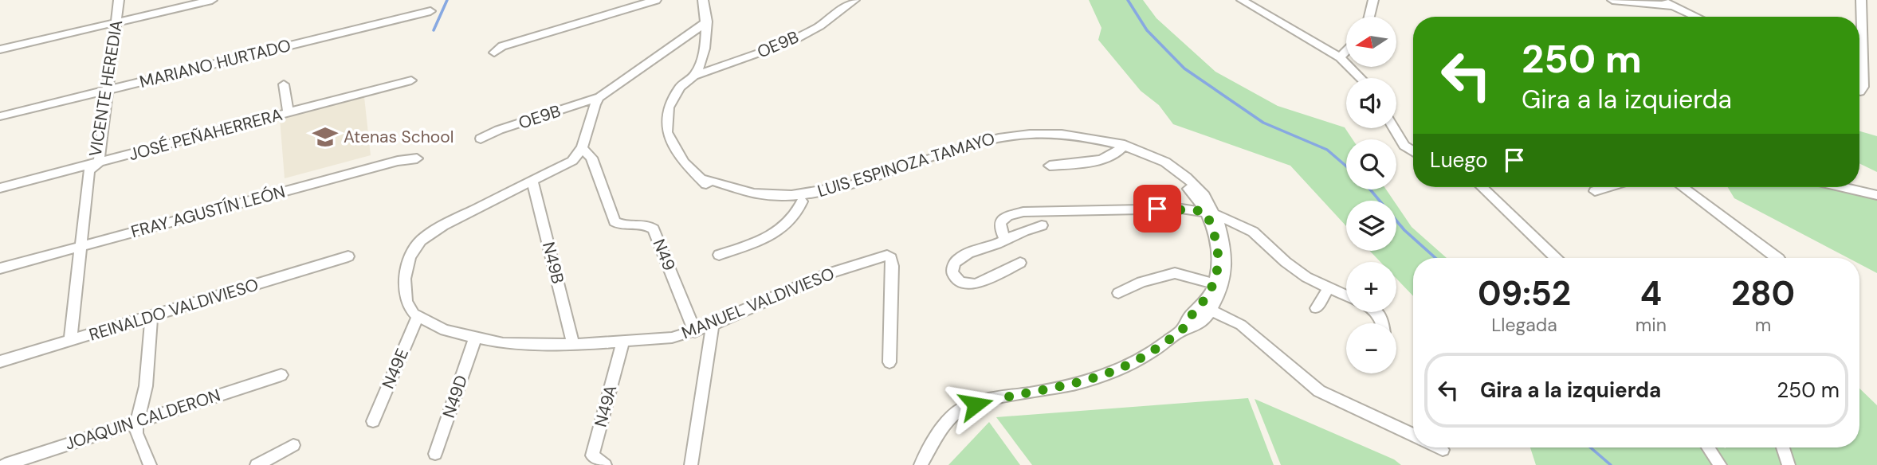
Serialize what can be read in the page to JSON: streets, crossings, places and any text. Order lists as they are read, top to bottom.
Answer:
{
  "streets": {
    "street": [
      "OE9B",
      "MARIANO HURTADO",
      "VICENTE HEREDIA",
      "JOSÉ PEÑAHERRERA",
      "LUIS ESPINOZA TAMAYO",
      "FRAY AGUSTÍN LEÓN",
      "N49",
      "N49B",
      "MANUEL VALDIVIESO",
      "REINALDO VALDIVIESO",
      "N49E",
      "N49D",
      "N49A",
      "JOAQUIN CALDERON"
    ]
  },
  "crossings": [
    ["OE9B", "LUIS ESPINOZA TAMAYO"],
    ["MARIANO HURTADO", "VICENTE HEREDIA"],
    ["VICENTE HEREDIA", "JOSÉ PEÑAHERRERA"],
    ["VICENTE HEREDIA", "FRAY AGUSTÍN LEÓN"],
    ["VICENTE HEREDIA", "REINALDO VALDIVIESO"],
    ["N49", "MANUEL VALDIVIESO"],
    ["N49B", "MANUEL VALDIVIESO"],
    ["MANUEL VALDIVIESO", "N49E"],
    ["MANUEL VALDIVIESO", "N49D"],
    ["MANUEL VALDIVIESO", "N49A"]
  ],
  "places": {
    "school or university": ["Atenas School"]
  },
  "north": "left",
  "page": {
    "map_buttons": ["+", "−"],
    "turn": ["250 m", "Gira a la izquierda"],
    "then": "Luego",
    "eta": [
      "09:52",
      "Llegada",
      "4",
      "min",
      "280",
      "m"
    ],
    "list": [
      {
        "name": "Gira a la izquierda",
        "value": "250 m"
      }
    ]
  }
}
